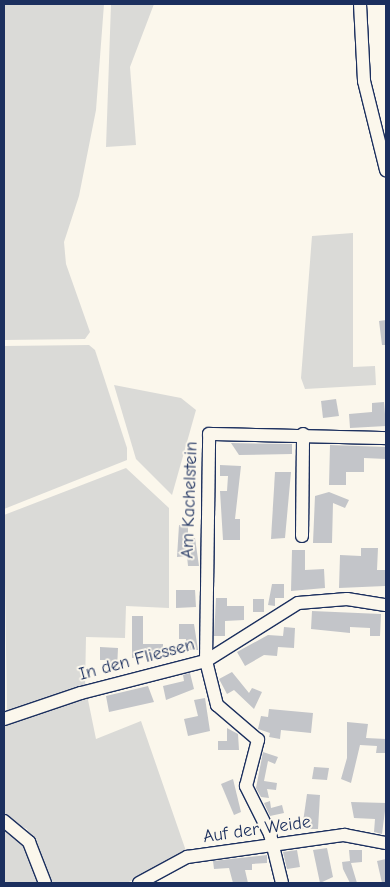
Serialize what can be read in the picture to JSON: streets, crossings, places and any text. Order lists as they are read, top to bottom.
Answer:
{
  "streets": {
    "street": ["Am Kachelstein", "In den Fliessen", "Auf der Weide"]
  },
  "crossings": [
    ["Am Kachelstein", "In den Fliessen"]
  ]
}
